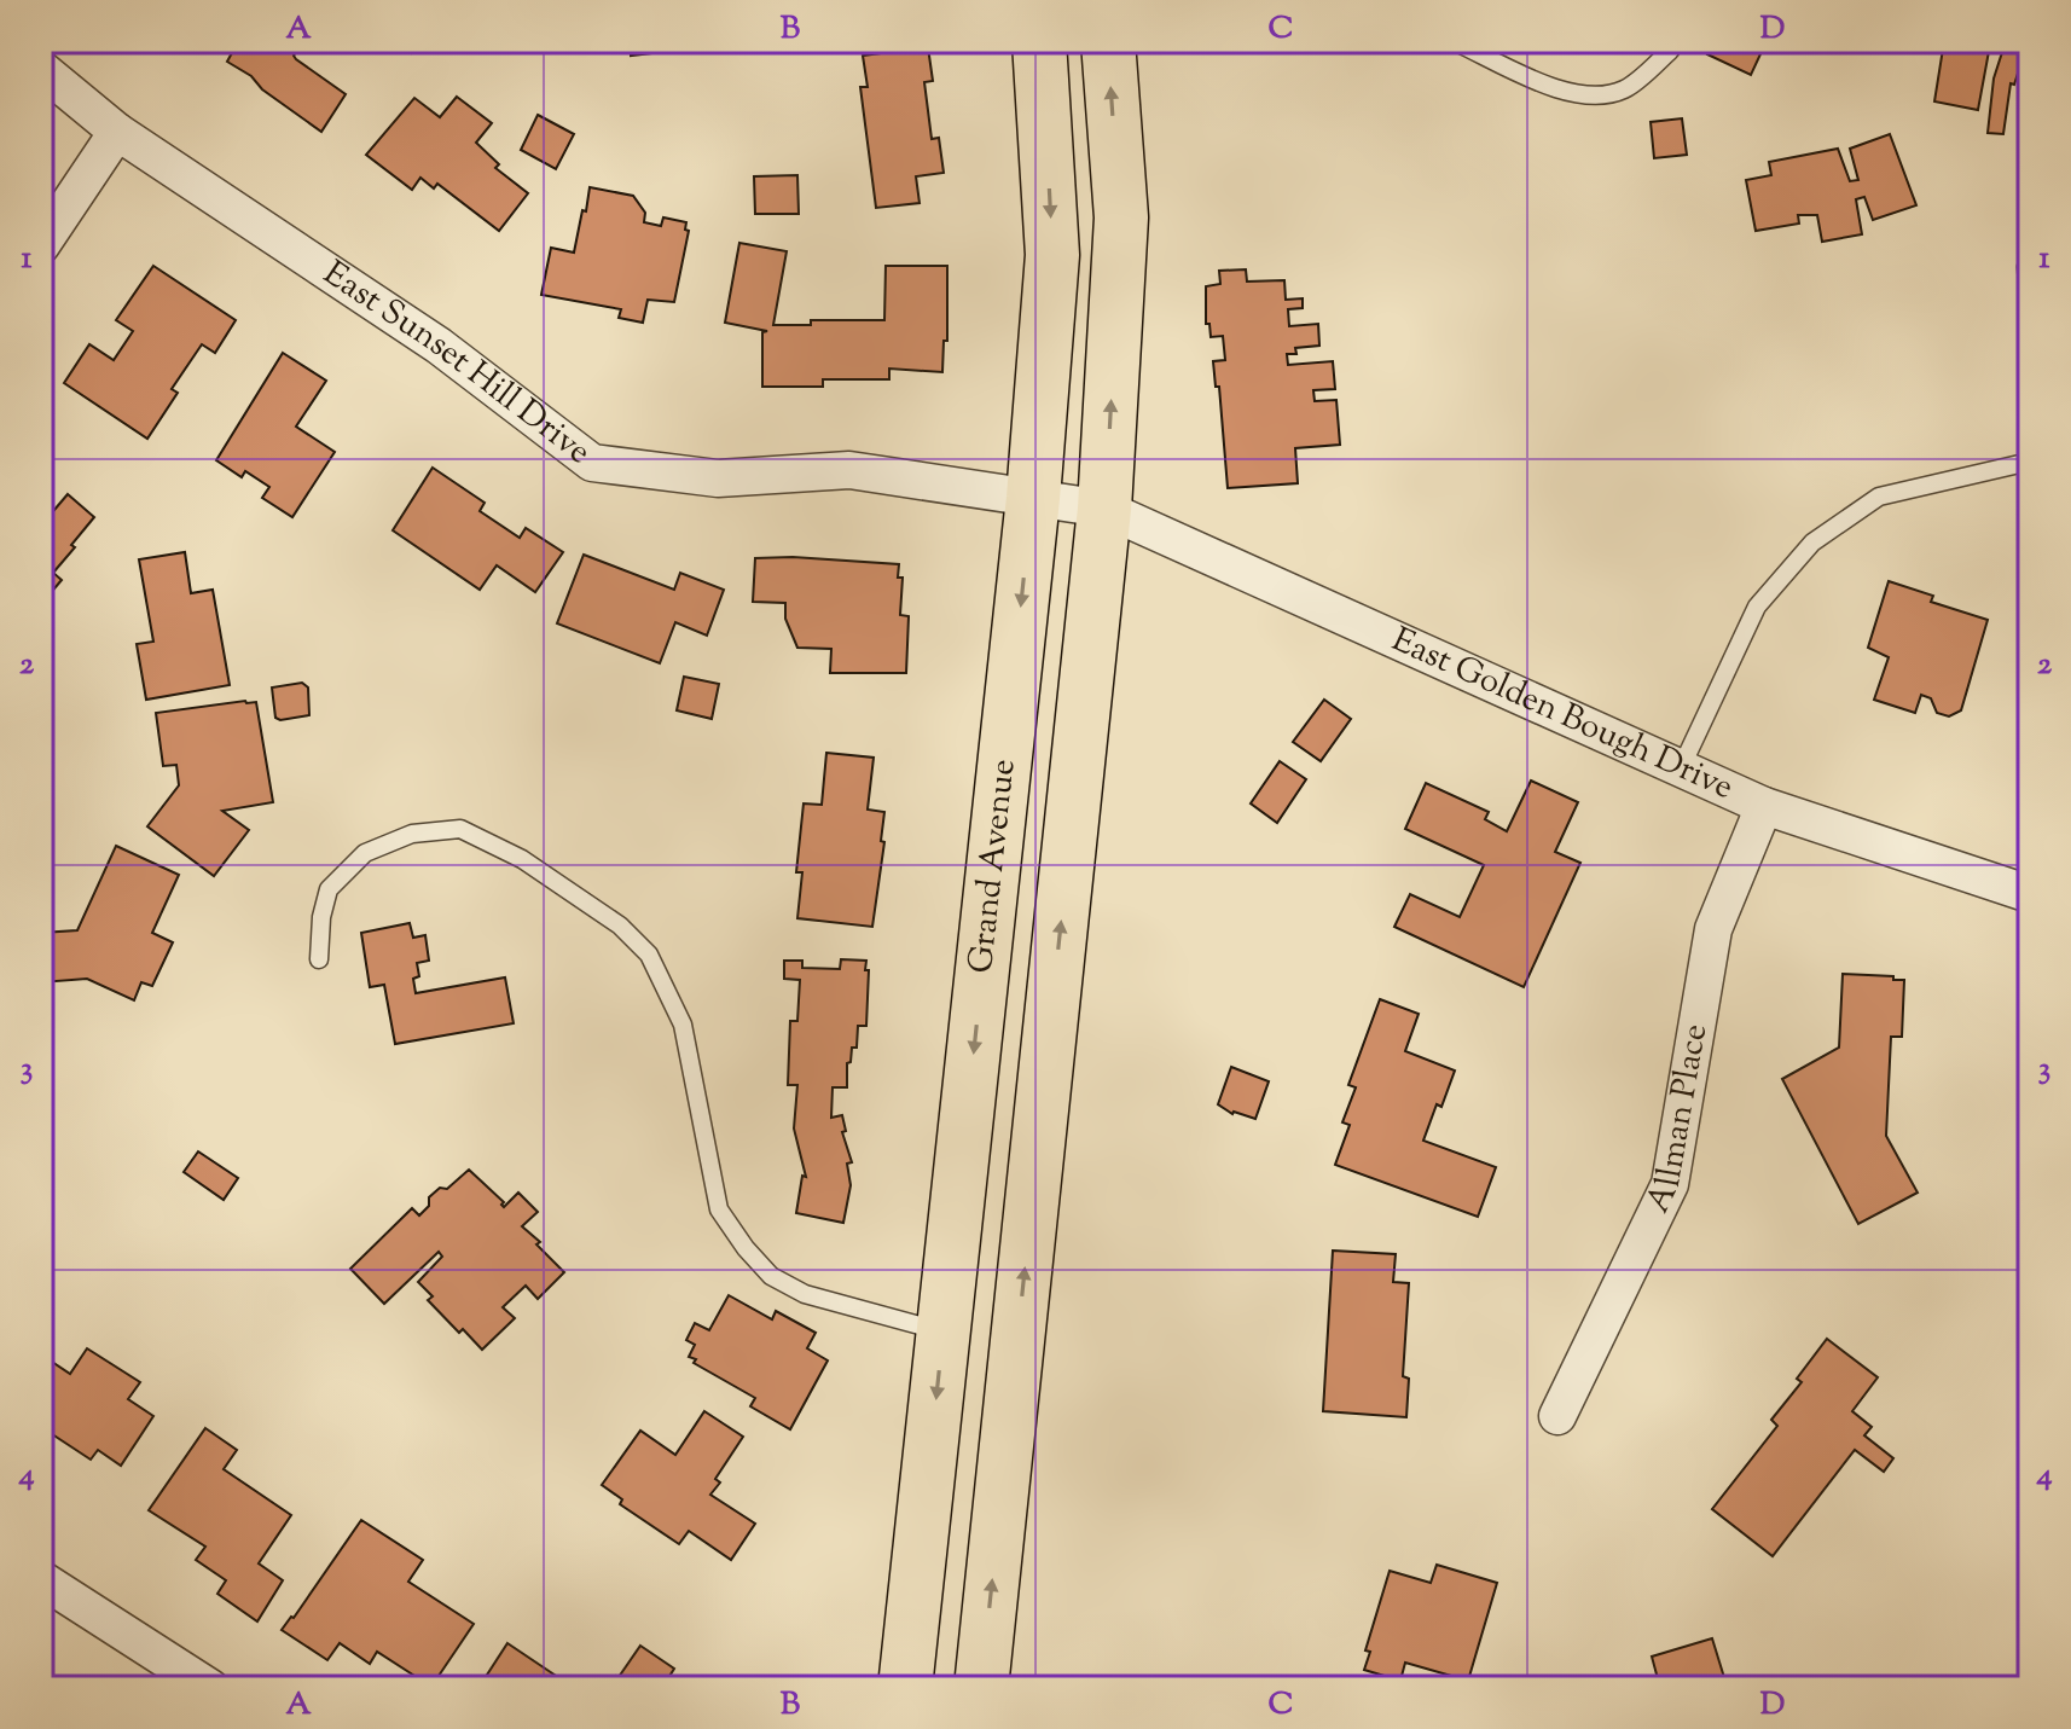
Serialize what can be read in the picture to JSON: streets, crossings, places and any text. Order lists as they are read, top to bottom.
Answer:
{
  "streets": {
    "main road": ["Grand Avenue"],
    "street": ["East Sunset Hill Drive", "East Golden Bough Drive", "Allman Place"]
  },
  "crossings": [
    ["East Sunset Hill Drive", "East Golden Bough Drive"],
    ["East Sunset Hill Drive", "Grand Avenue"],
    ["East Golden Bough Drive", "Allman Place"]
  ],
  "grid": {
    "columns": [
      "A",
      "B",
      "C",
      "D"
    ],
    "rows": [
      "1",
      "2",
      "3",
      "4"
    ]
  }
}
